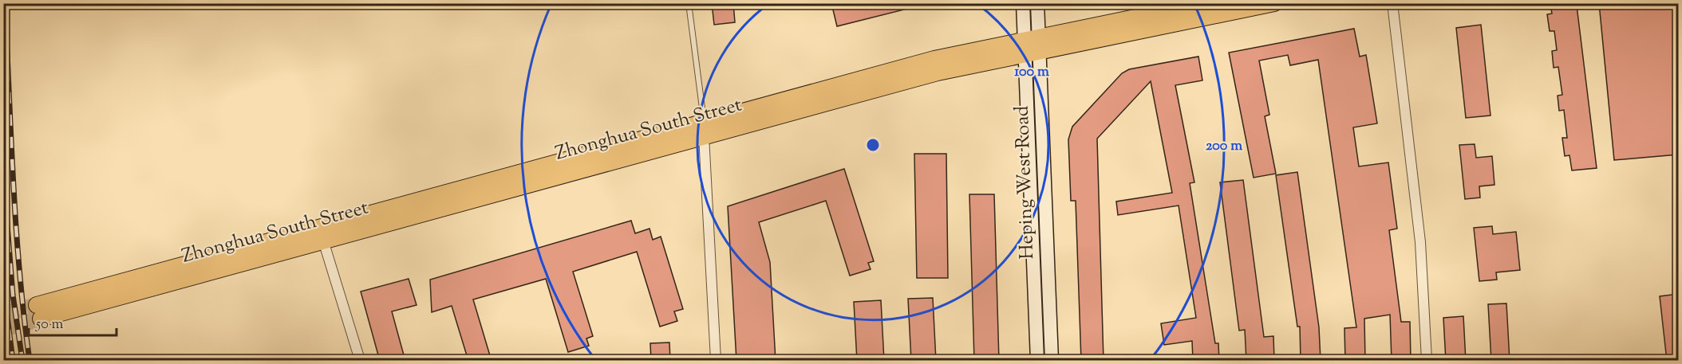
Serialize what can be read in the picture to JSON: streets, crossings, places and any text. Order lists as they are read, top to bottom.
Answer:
{
  "streets": {
    "main road": ["Zhonghua South Street", "Heping West Road"]
  },
  "crossings": [
    ["Zhonghua South Street", "Heping West Road"]
  ],
  "scale_bar": "50 m",
  "rings": ["100 m", "200 m"]
}
